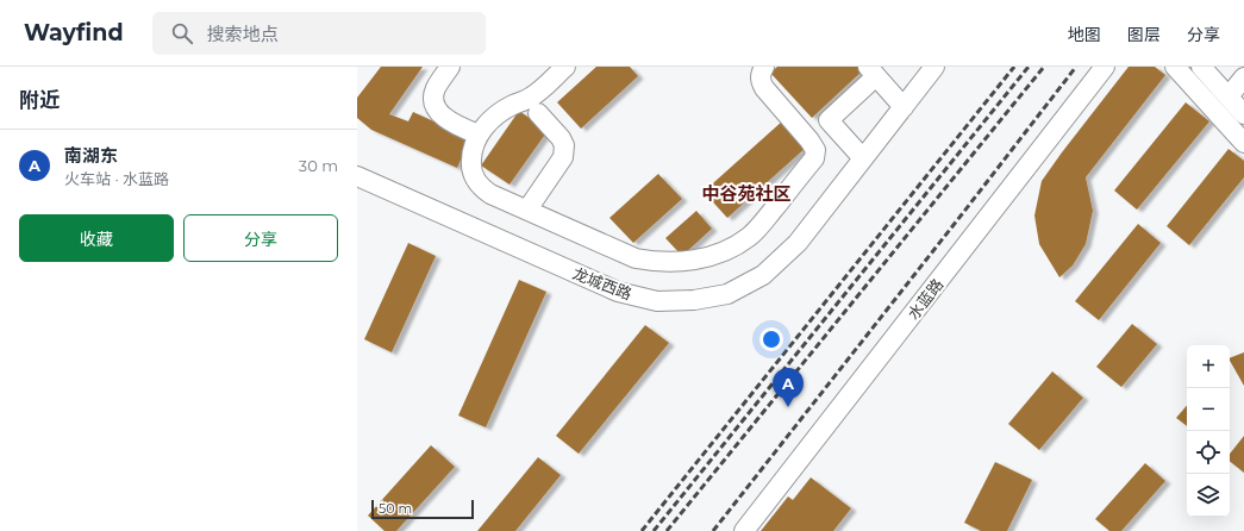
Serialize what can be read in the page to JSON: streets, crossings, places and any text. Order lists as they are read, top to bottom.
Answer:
{
  "streets": {
    "street": ["龙城西路", "水蓝路"]
  },
  "districts": ["中谷苑社区"],
  "scale_bar": "50 m",
  "page": {
    "header": "Wayfind",
    "search": "搜索地点",
    "nav": ["地图", "图层", "分享"],
    "heading": "附近",
    "list": [
      {
        "mark": "A",
        "name": "南湖东",
        "note": "火车站 · 水蓝路",
        "value": "30 m"
      }
    ],
    "buttons": ["收藏", "分享"],
    "map_buttons": ["+", "−"],
    "pins": "A",
    "scale": "50 m"
  }
}
